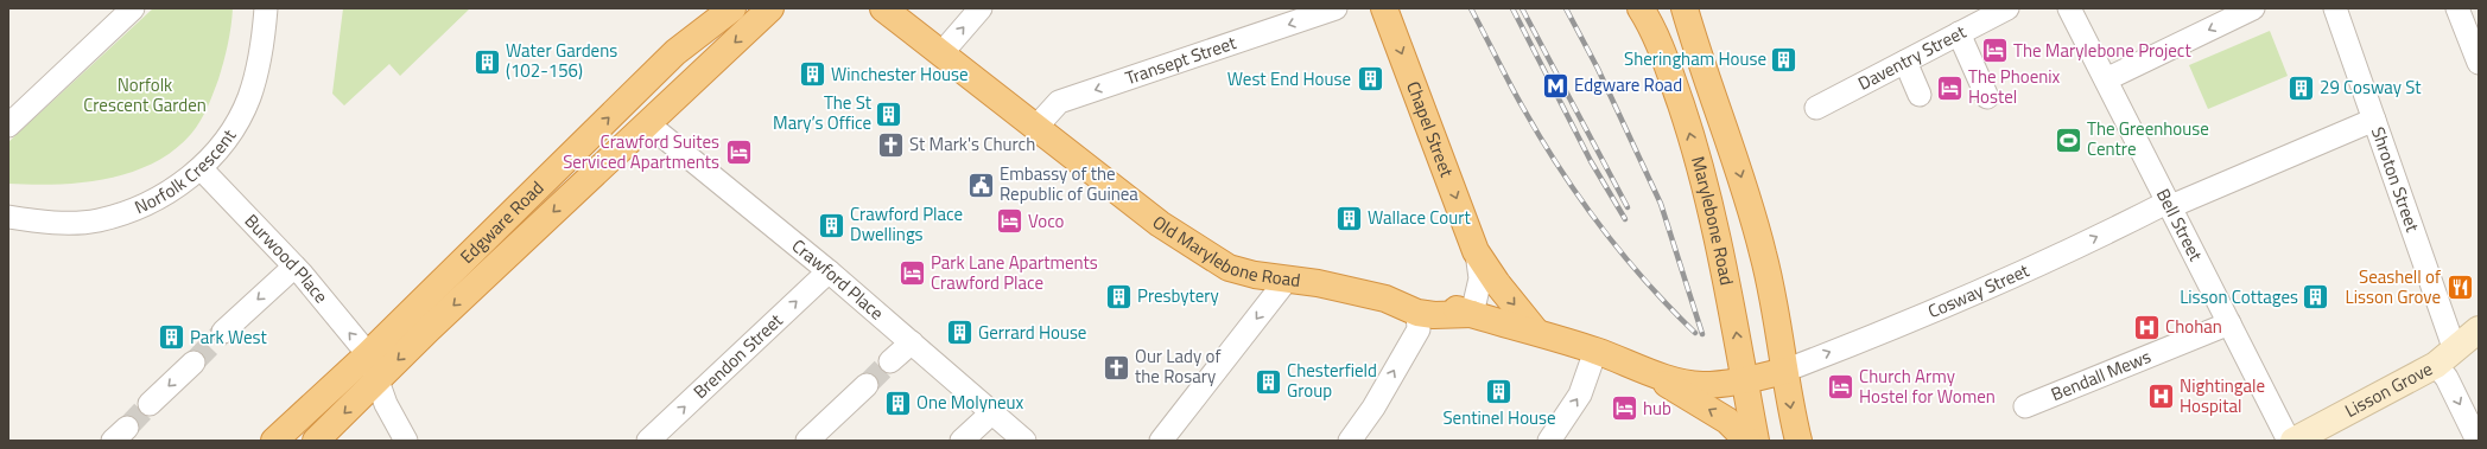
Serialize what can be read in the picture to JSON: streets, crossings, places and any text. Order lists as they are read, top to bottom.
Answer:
{
  "streets": {
    "highway": [
      "Chapel Street",
      "Marylebone Road",
      "Edgware Road",
      "Old Marylebone Road"
    ],
    "main road": ["Lisson Grove"],
    "street": [
      "Daventry Street",
      "Transept Street",
      "Norfolk Crescent",
      "Shroton Street",
      "Bell Street",
      "Burwood Place",
      "Crawford Place",
      "Cosway Street",
      "Brendon Street",
      "Bendall Mews"
    ]
  },
  "crossings": [
    ["Transept Street", "Old Marylebone Road"],
    ["Chapel Street", "Old Marylebone Road"],
    ["Norfolk Crescent", "Burwood Place"],
    ["Shroton Street", "Cosway Street"],
    ["Shroton Street", "Lisson Grove"],
    ["Marylebone Road", "Old Marylebone Road"],
    ["Marylebone Road", "Cosway Street"],
    ["Edgware Road", "Burwood Place"],
    ["Edgware Road", "Crawford Place"],
    ["Bell Street", "Cosway Street"],
    ["Bell Street", "Bendall Mews"],
    ["Old Marylebone Road", "Cosway Street"],
    ["Crawford Place", "Brendon Street"]
  ],
  "one_way": ["Transept Street", "Chapel Street", "Cosway Street"],
  "parks": ["Norfolk Crescent Garden"],
  "places": {
    "hotel": [
      "The Marylebone Project",
      "The Phoenix Hostel",
      "Crawford Suites Serviced Apartments",
      "Voco",
      "Park Lane Apartments Crawford Place",
      "Church Army Hostel for Women",
      "hub"
    ],
    "building": [
      "Sheringham House",
      "Water Gardens (102-156)",
      "Winchester House",
      "West End House",
      "29 Cosway St",
      "The St Mary’s Office",
      "Wallace Court",
      "Crawford Place Dwellings",
      "Presbytery",
      "Lisson Cottages",
      "Gerrard House",
      "Park West",
      "Chesterfield Group",
      "Sentinel House",
      "One Molyneux"
    ],
    "metro station": ["Edgware Road"],
    "sports": ["The Greenhouse Centre"],
    "church": ["St Mark's Church", "Our Lady of the Rosary"],
    "public building": ["Embassy of the Republic of Guinea"],
    "restaurant": ["Seashell of Lisson Grove"],
    "hospital": ["Chohan", "Nightingale Hospital"]
  }
}
